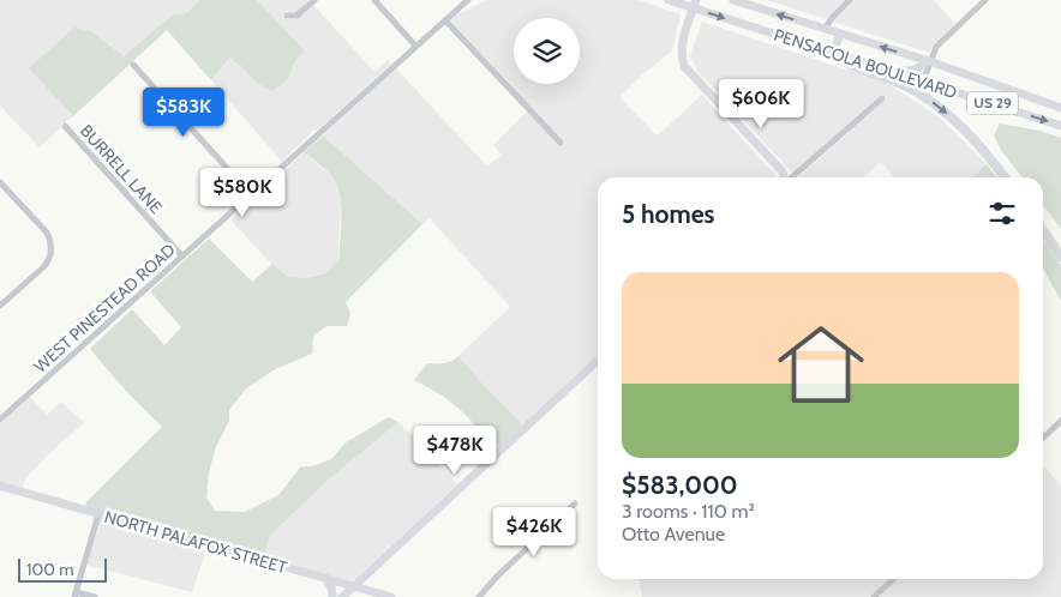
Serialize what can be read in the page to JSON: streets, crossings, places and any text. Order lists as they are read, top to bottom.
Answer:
{
  "streets": {
    "main road": ["PENSACOLA BOULEVARD", "US 29", "NORTH PALAFOX STREET"],
    "street": ["BURRELL LANE", "WEST PINESTEAD ROAD"]
  },
  "crossings": [
    ["BURRELL LANE", "WEST PINESTEAD ROAD"]
  ],
  "scale_bar": "100 m",
  "page": {
    "price": [
      "$606K",
      "$583K",
      "$580K",
      "$478K",
      "$426K"
    ],
    "heading": "5 homes",
    "list": [
      {
        "name": "$583,000",
        "note": "3 rooms · 110 m² · Otto Avenue"
      }
    ],
    "scale": "100 m"
  }
}
